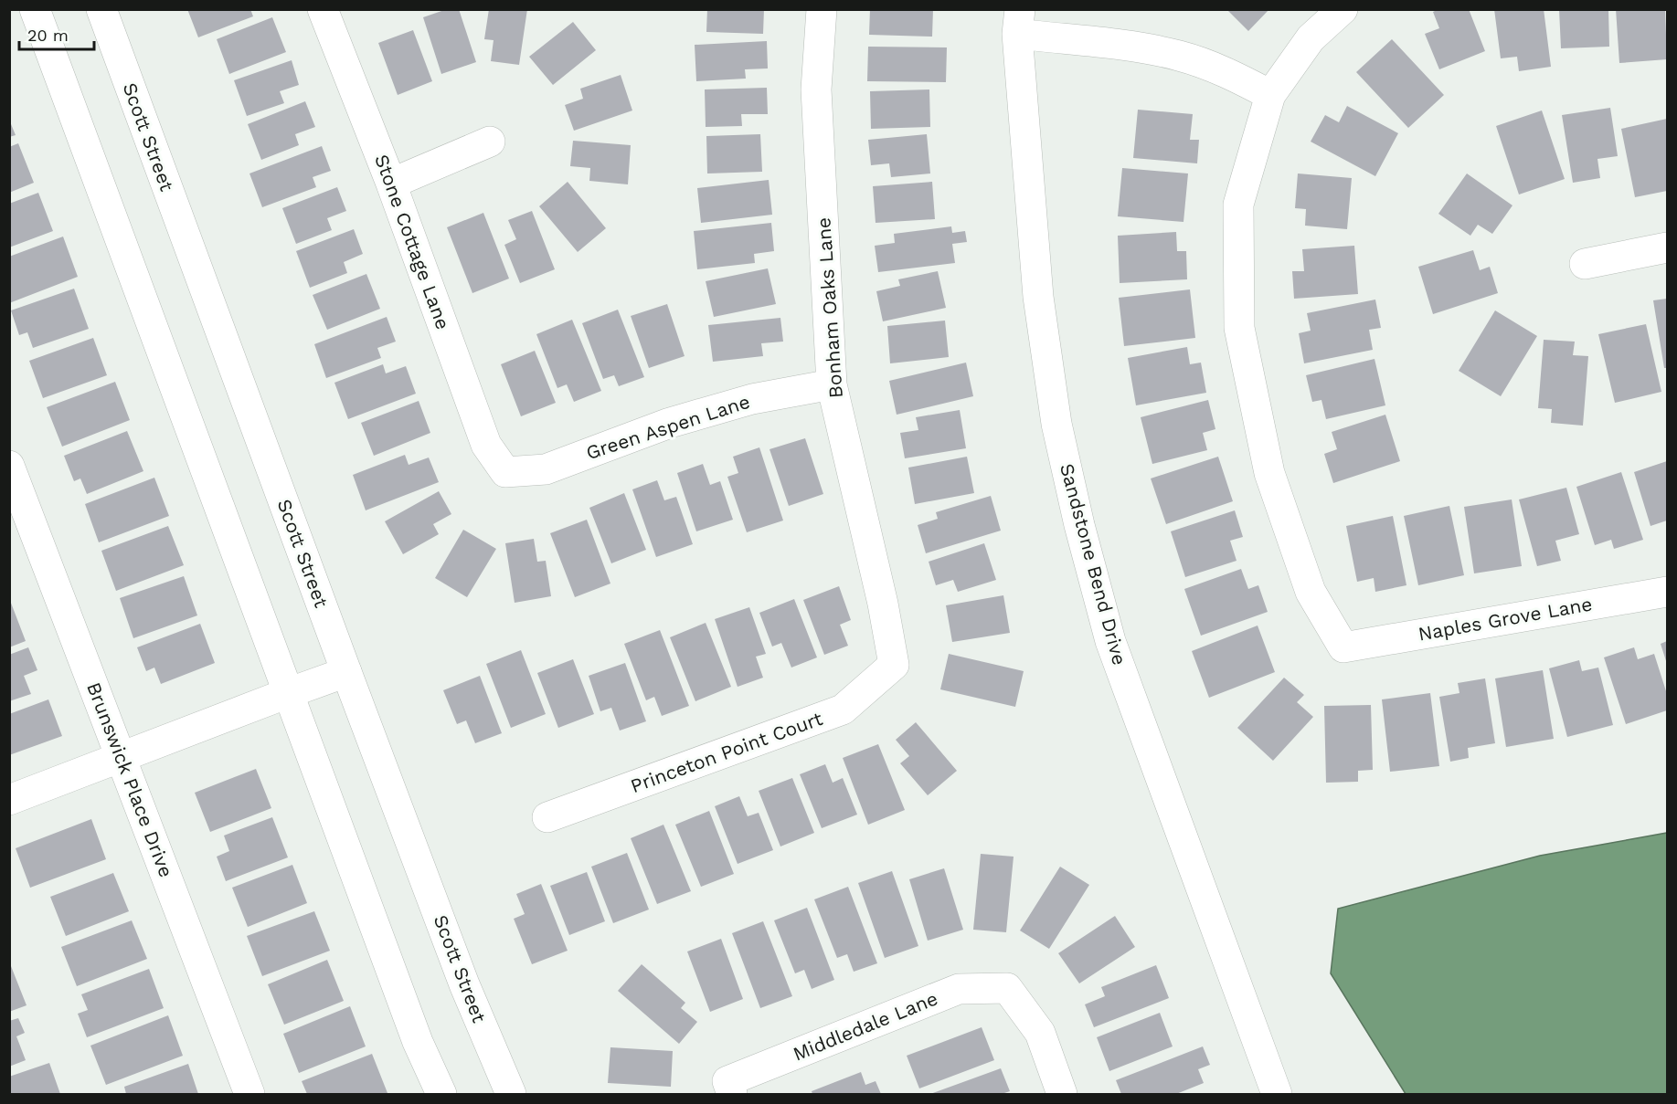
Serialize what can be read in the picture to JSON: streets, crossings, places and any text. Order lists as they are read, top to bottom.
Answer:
{
  "streets": {
    "street": [
      "Scott Street",
      "Stone Cottage Lane",
      "Bonham Oaks Lane",
      "Green Aspen Lane",
      "Sandstone Bend Drive",
      "Naples Grove Lane",
      "Princeton Point Court",
      "Brunswick Place Drive",
      "Middledale Lane"
    ]
  },
  "crossings": [
    ["Stone Cottage Lane", "Green Aspen Lane"],
    ["Bonham Oaks Lane", "Green Aspen Lane"],
    ["Bonham Oaks Lane", "Princeton Point Court"]
  ],
  "scale_bar": "20 m"
}
